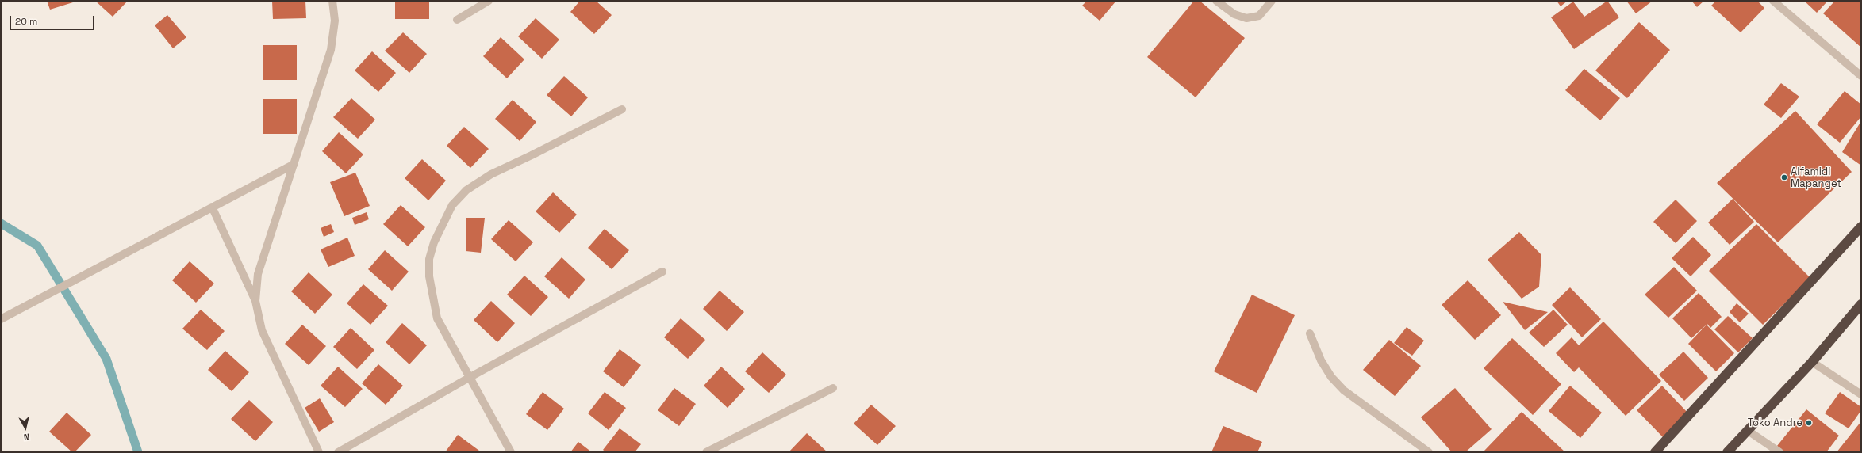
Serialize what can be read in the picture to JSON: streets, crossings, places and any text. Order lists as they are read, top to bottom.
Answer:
{
  "places": ["Alfamidi Mapanget", "Toko Andre"],
  "scale_bar": "20 m",
  "north": "bottom"
}
